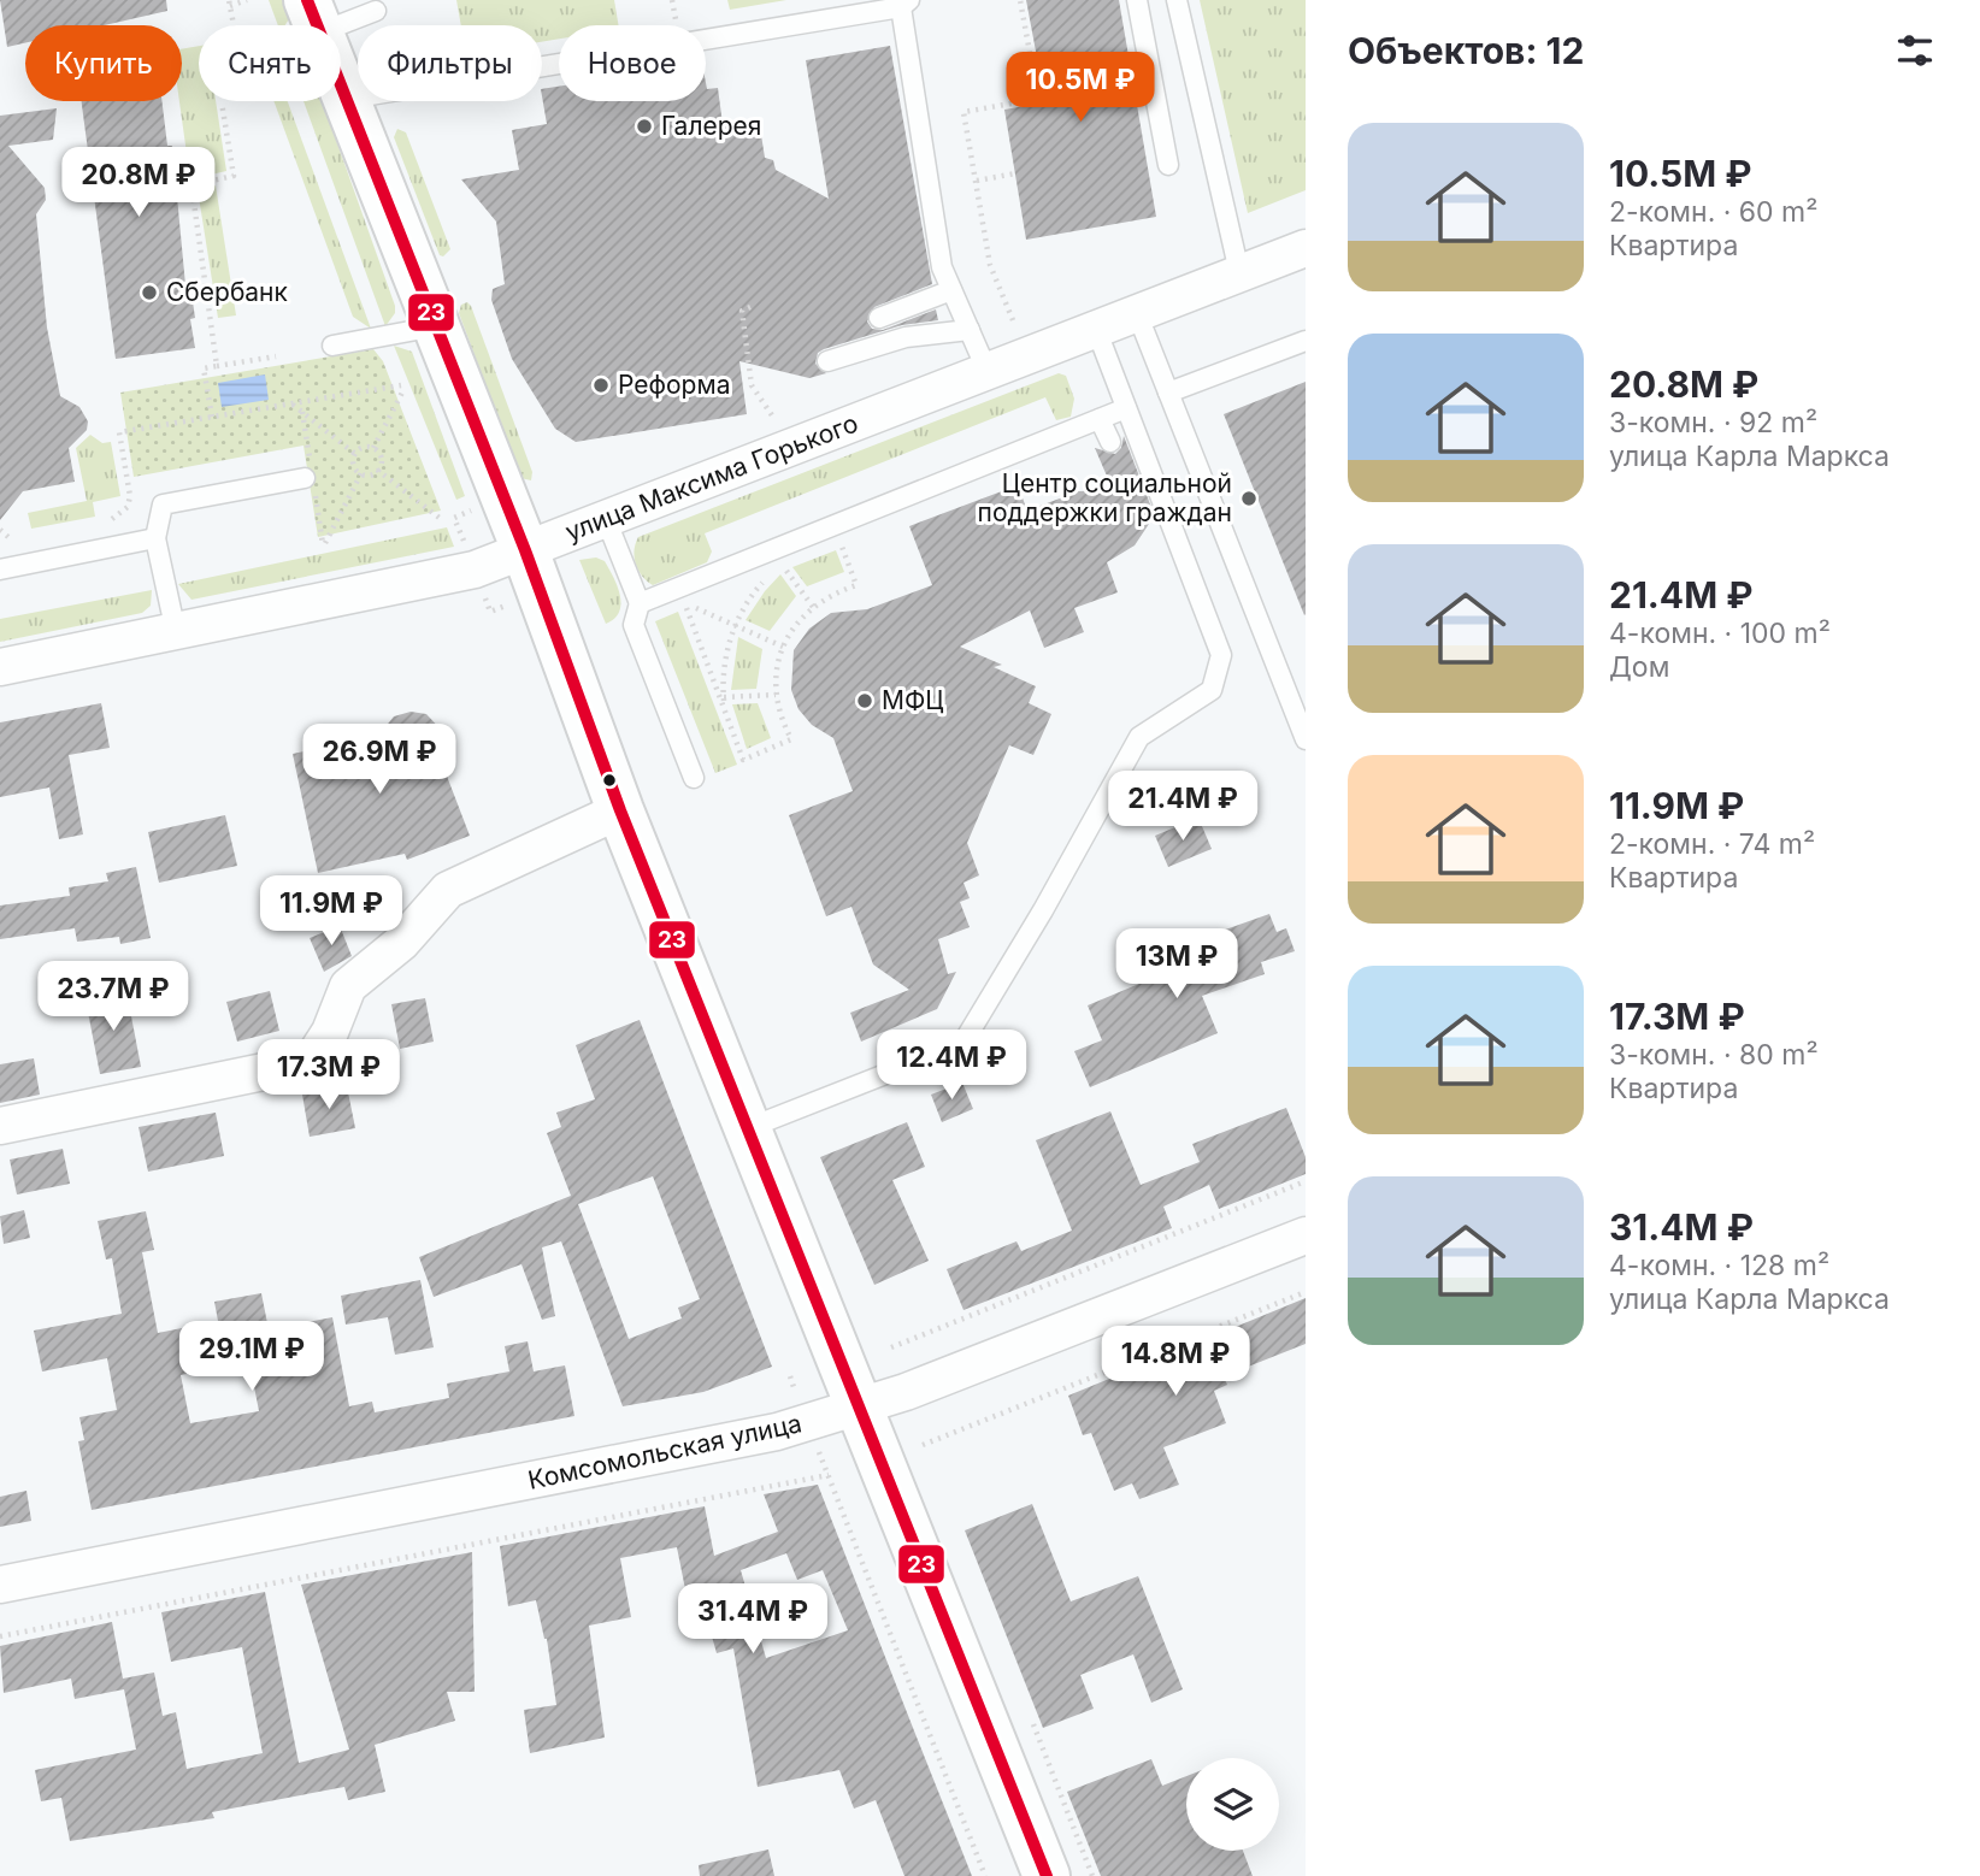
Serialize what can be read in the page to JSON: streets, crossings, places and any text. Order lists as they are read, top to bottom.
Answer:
{
  "streets": {
    "street": ["улица Максима Горького", "Комсомольская улица"]
  },
  "places": [
    "Галерея",
    "Сбербанк",
    "Реформа",
    "Центр социальной поддержки граждан",
    "МФЦ"
  ],
  "lines": ["transit line 23"],
  "page": {
    "heading": "Объектов: 12",
    "chip": [
      "Купить",
      "Снять",
      "Фильтры",
      "Новое"
    ],
    "price": [
      "10.5M ₽",
      "20.8M ₽",
      "26.9M ₽",
      "21.4M ₽",
      "11.9M ₽",
      "13M ₽",
      "23.7M ₽",
      "12.4M ₽",
      "17.3M ₽",
      "29.1M ₽",
      "14.8M ₽",
      "31.4M ₽"
    ],
    "list": [
      {
        "name": "10.5M ₽",
        "note": "2-комн. · 60 m² · Квартира"
      },
      {
        "name": "20.8M ₽",
        "note": "3-комн. · 92 m² · улица Карла Маркса"
      },
      {
        "name": "21.4M ₽",
        "note": "4-комн. · 100 m² · Дом"
      },
      {
        "name": "11.9M ₽",
        "note": "2-комн. · 74 m² · Квартира"
      },
      {
        "name": "17.3M ₽",
        "note": "3-комн. · 80 m² · Квартира"
      },
      {
        "name": "31.4M ₽",
        "note": "4-комн. · 128 m² · улица Карла Маркса"
      }
    ]
  }
}
